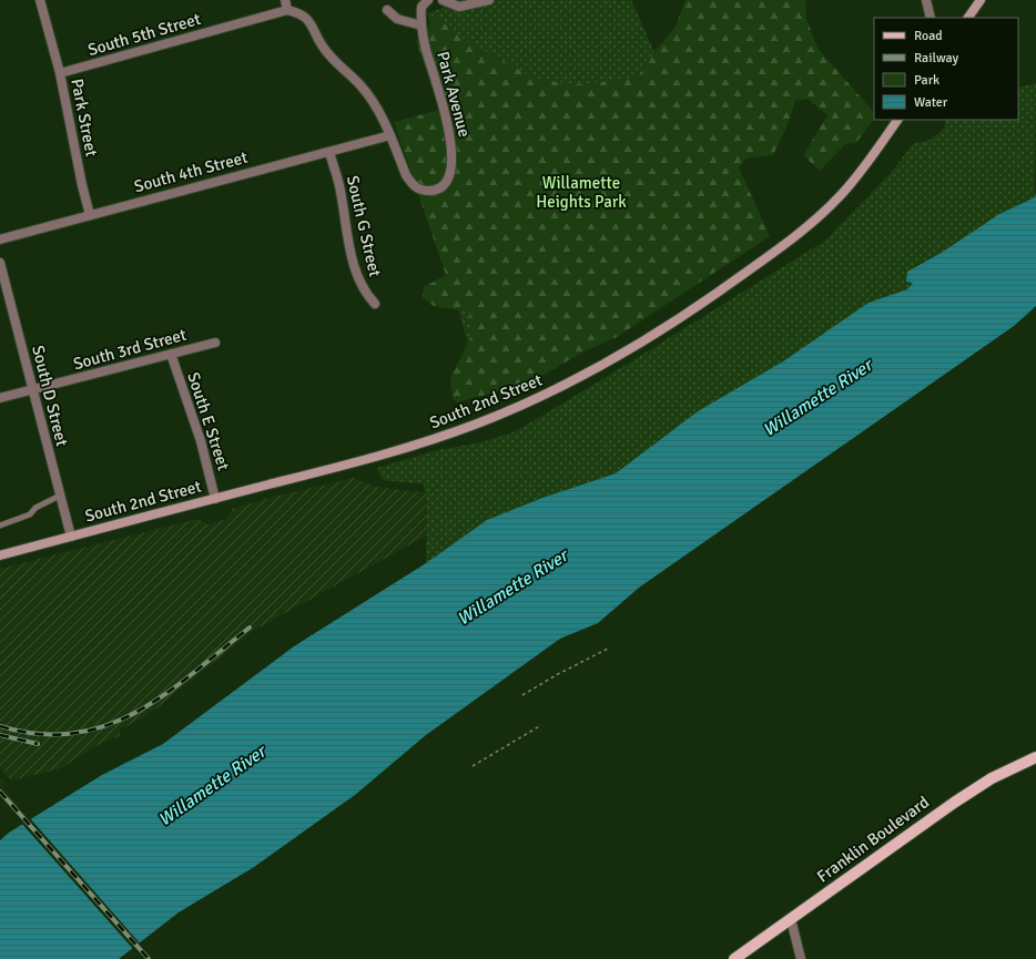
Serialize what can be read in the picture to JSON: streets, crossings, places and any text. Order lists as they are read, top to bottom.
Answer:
{
  "streets": {
    "main road": ["Franklin Boulevard"],
    "street": [
      "South 5th Street",
      "Park Avenue",
      "Park Street",
      "South 4th Street",
      "South G Street",
      "South 3rd Street",
      "South D Street",
      "South 2nd Street",
      "South E Street"
    ]
  },
  "crossings": [
    ["South 5th Street", "Park Street"],
    ["Park Avenue", "South 4th Street"],
    ["Park Street", "South 4th Street"],
    ["South 4th Street", "South G Street"],
    ["South 3rd Street", "South D Street"],
    ["South 3rd Street", "South E Street"],
    ["South D Street", "South 2nd Street"],
    ["South 2nd Street", "South E Street"]
  ],
  "water": ["Willamette River"],
  "parks": ["Willamette Heights Park"],
  "legend": [
    "Road",
    "Railway",
    "Park",
    "Water"
  ]
}
